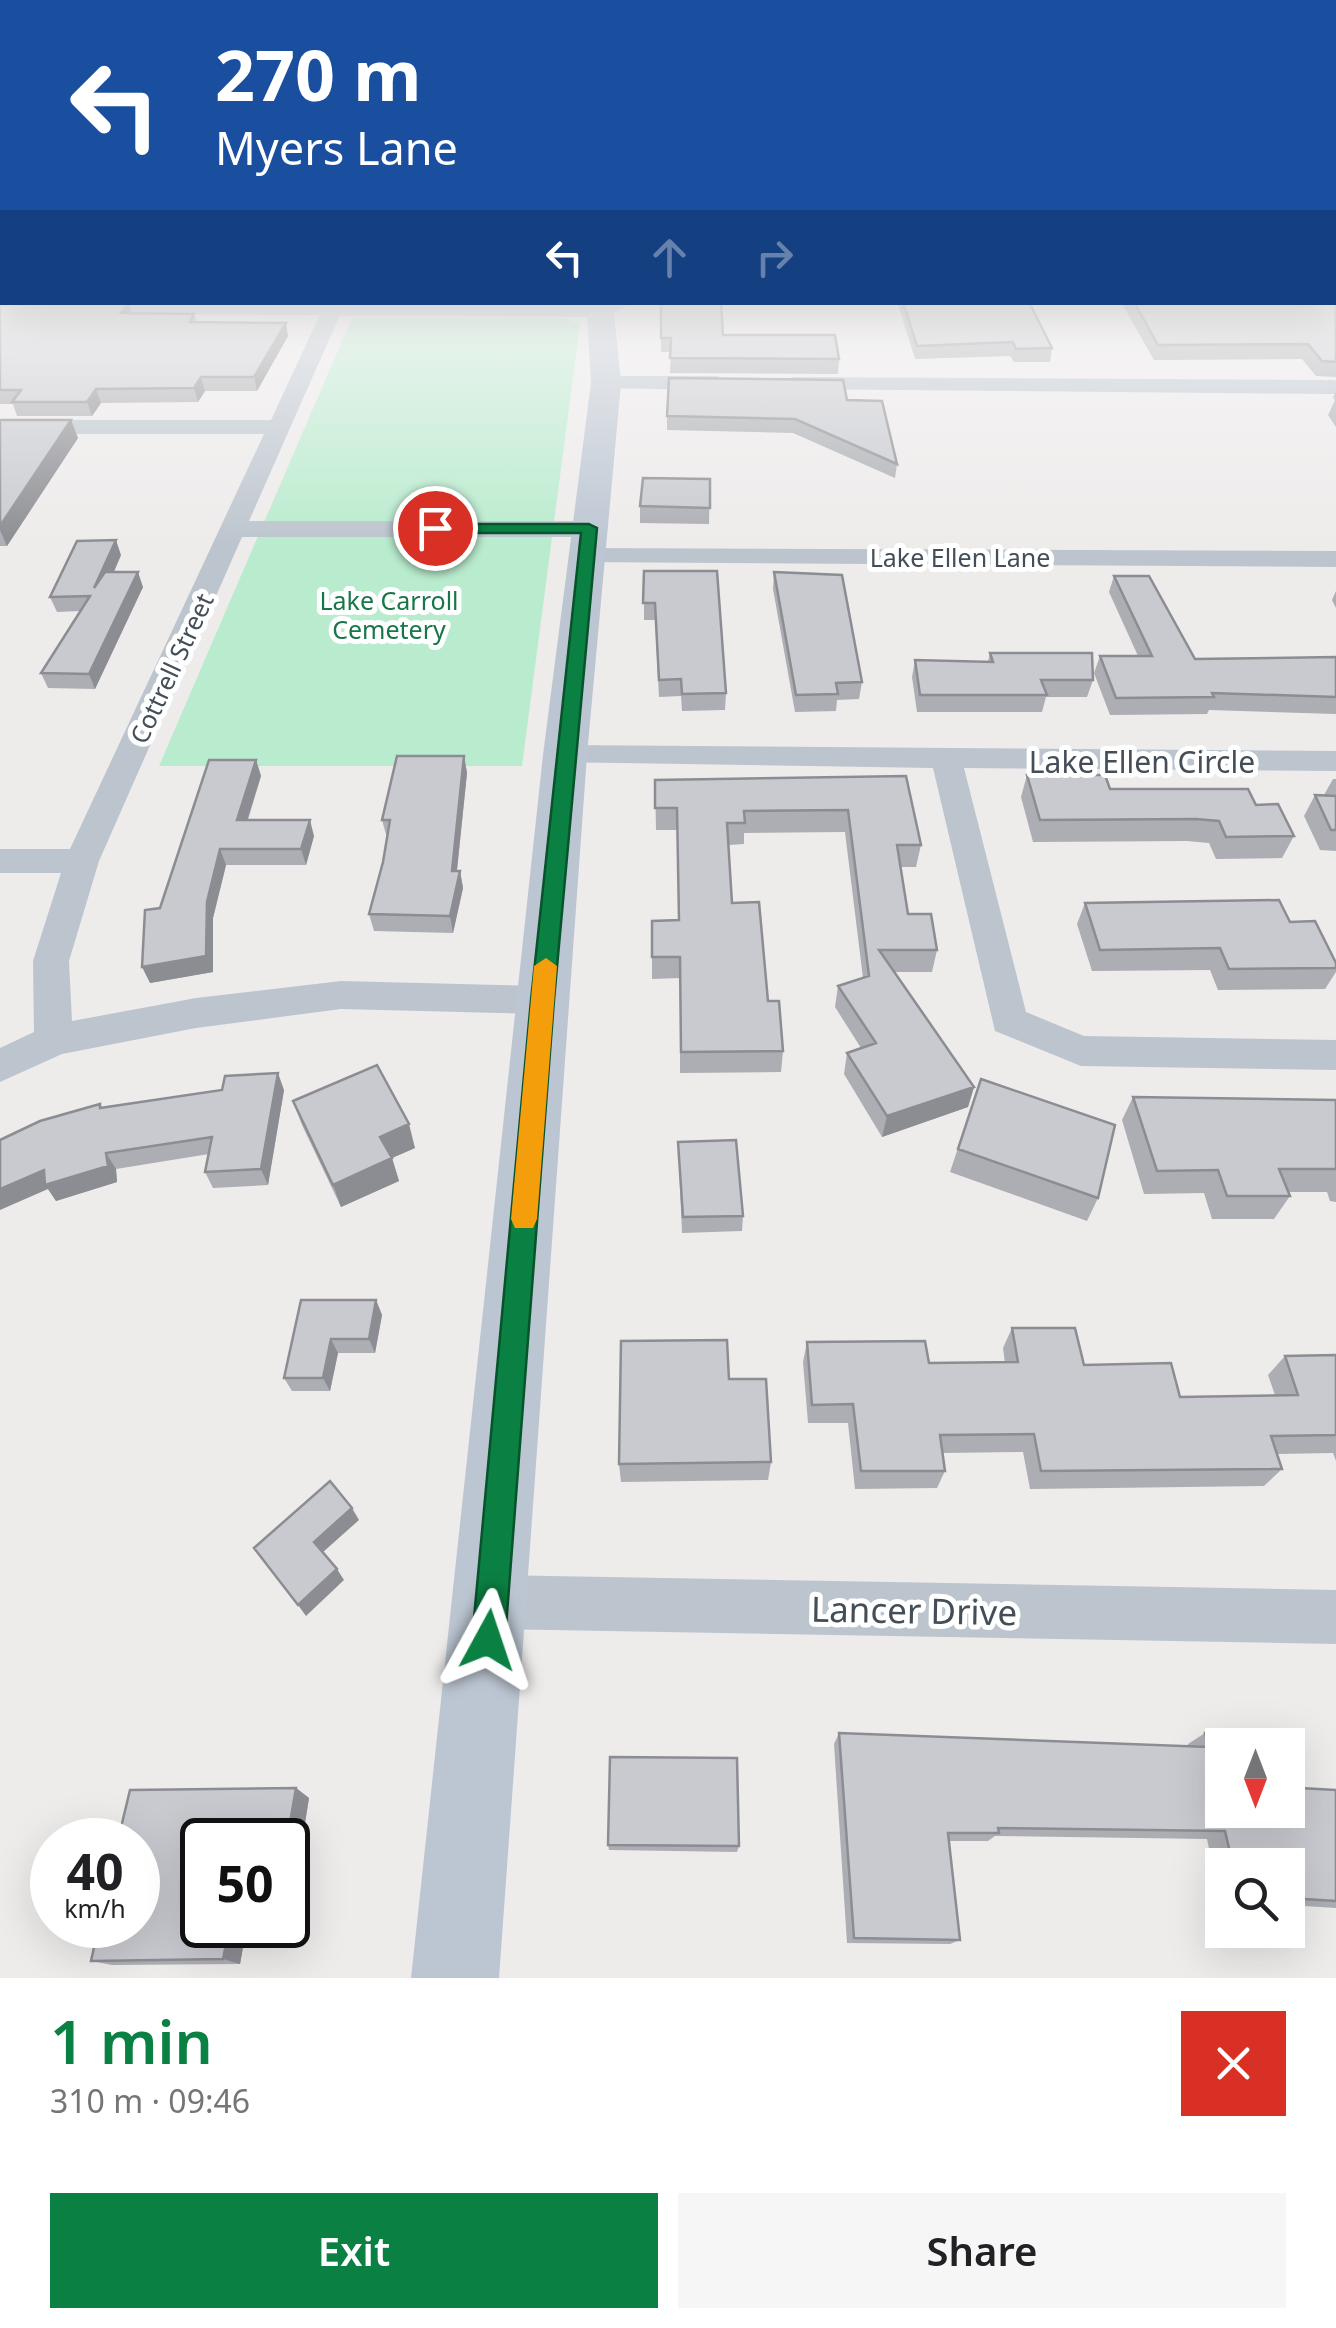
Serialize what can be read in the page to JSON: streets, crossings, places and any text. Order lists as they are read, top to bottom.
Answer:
{
  "streets": {
    "street": [
      "Lake Ellen Lane",
      "Cottrell Street",
      "Lake Ellen Circle",
      "Lancer Drive"
    ]
  },
  "crossings": [
    ["Lake Ellen Lane", "Cottrell Street"]
  ],
  "parks": ["Lake Carroll Cemetery"],
  "north": "bottom",
  "page": {
    "turn": ["270 m", "Myers Lane"],
    "speed": "40 km/h",
    "limit": "50",
    "heading": ["1 min", "310 m · 09:46"],
    "buttons": ["Exit", "Share"]
  }
}
